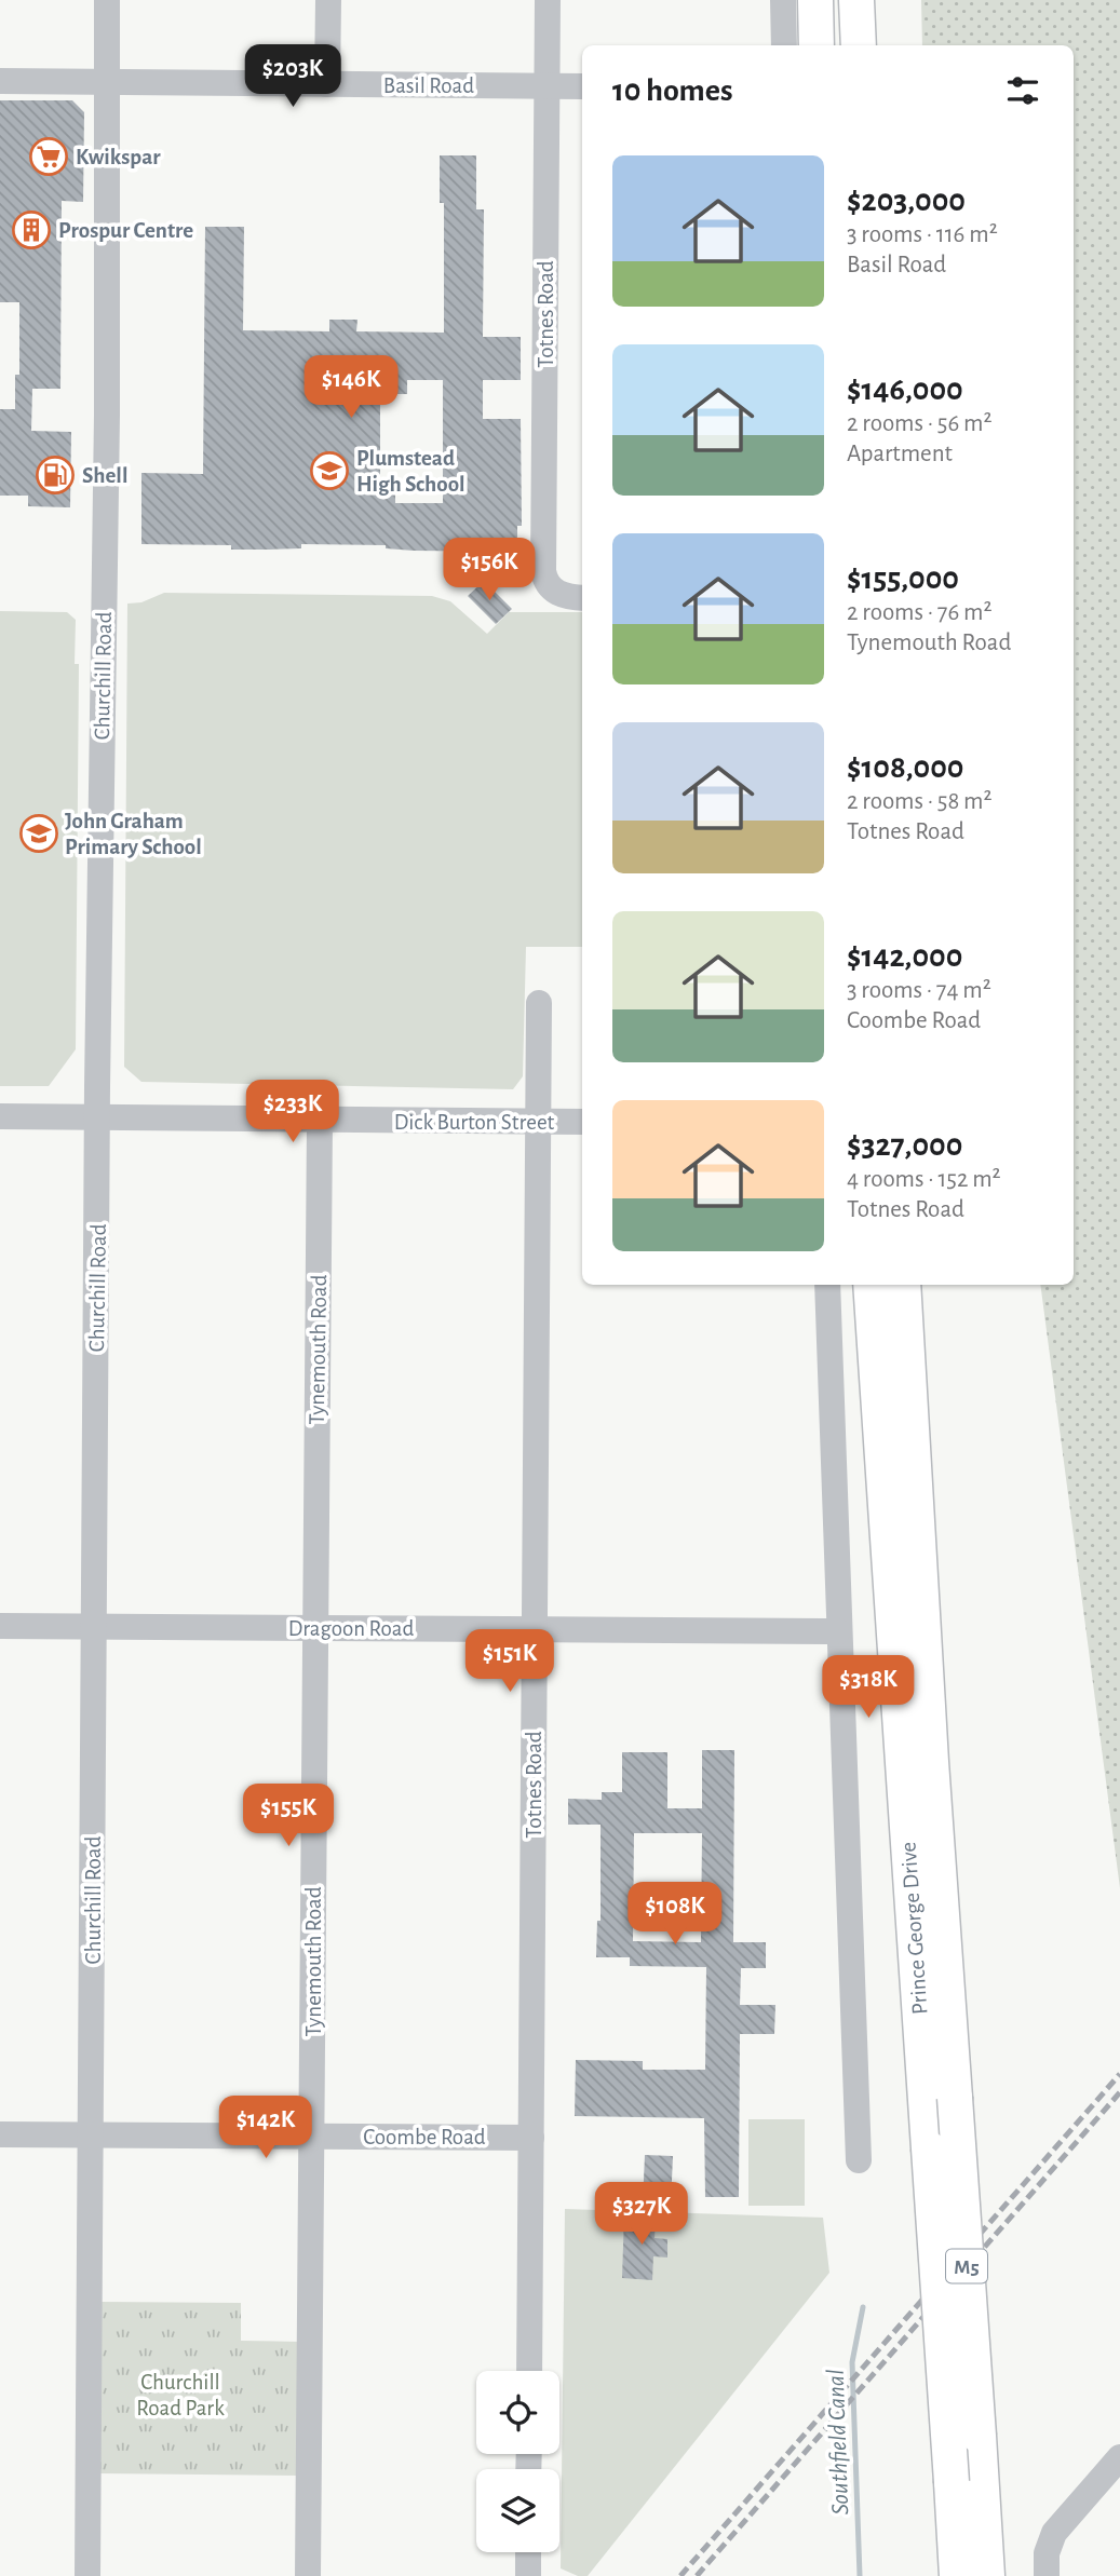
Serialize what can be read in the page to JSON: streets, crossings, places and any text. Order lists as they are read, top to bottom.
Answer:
{
  "streets": {
    "main road": ["Prince George Drive", "M5"],
    "street": [
      "Basil Road",
      "Totnes Road",
      "Churchill Road",
      "Dick Burton Street",
      "Tynemouth Road",
      "Dragoon Road",
      "Coombe Road"
    ]
  },
  "crossings": [
    ["Basil Road", "Totnes Road"],
    ["Basil Road", "Churchill Road"],
    ["Totnes Road", "Dick Burton Street"],
    ["Totnes Road", "Dragoon Road"],
    ["Totnes Road", "Coombe Road"],
    ["Churchill Road", "Dick Burton Street"],
    ["Churchill Road", "Dragoon Road"],
    ["Churchill Road", "Coombe Road"],
    ["Dick Burton Street", "Tynemouth Road"],
    ["Tynemouth Road", "Dragoon Road"],
    ["Tynemouth Road", "Coombe Road"]
  ],
  "water": ["Southfield Canal"],
  "parks": ["Churchill Road Park"],
  "places": {
    "supermarket": ["Kwikspar"],
    "building": ["Prospur Centre"],
    "school or university": ["Plumstead High School", "John Graham Primary School"],
    "fuel station": ["Shell"]
  },
  "page": {
    "price": [
      "$203K",
      "$146K",
      "$156K",
      "$233K",
      "$151K",
      "$318K",
      "$155K",
      "$108K",
      "$142K",
      "$327K"
    ],
    "heading": "10 homes",
    "list": [
      {
        "name": "$203,000",
        "note": "3 rooms · 116 m² · Basil Road"
      },
      {
        "name": "$146,000",
        "note": "2 rooms · 56 m² · Apartment"
      },
      {
        "name": "$155,000",
        "note": "2 rooms · 76 m² · Tynemouth Road"
      },
      {
        "name": "$108,000",
        "note": "2 rooms · 58 m² · Totnes Road"
      },
      {
        "name": "$142,000",
        "note": "3 rooms · 74 m² · Coombe Road"
      },
      {
        "name": "$327,000",
        "note": "4 rooms · 152 m² · Totnes Road"
      }
    ]
  }
}
